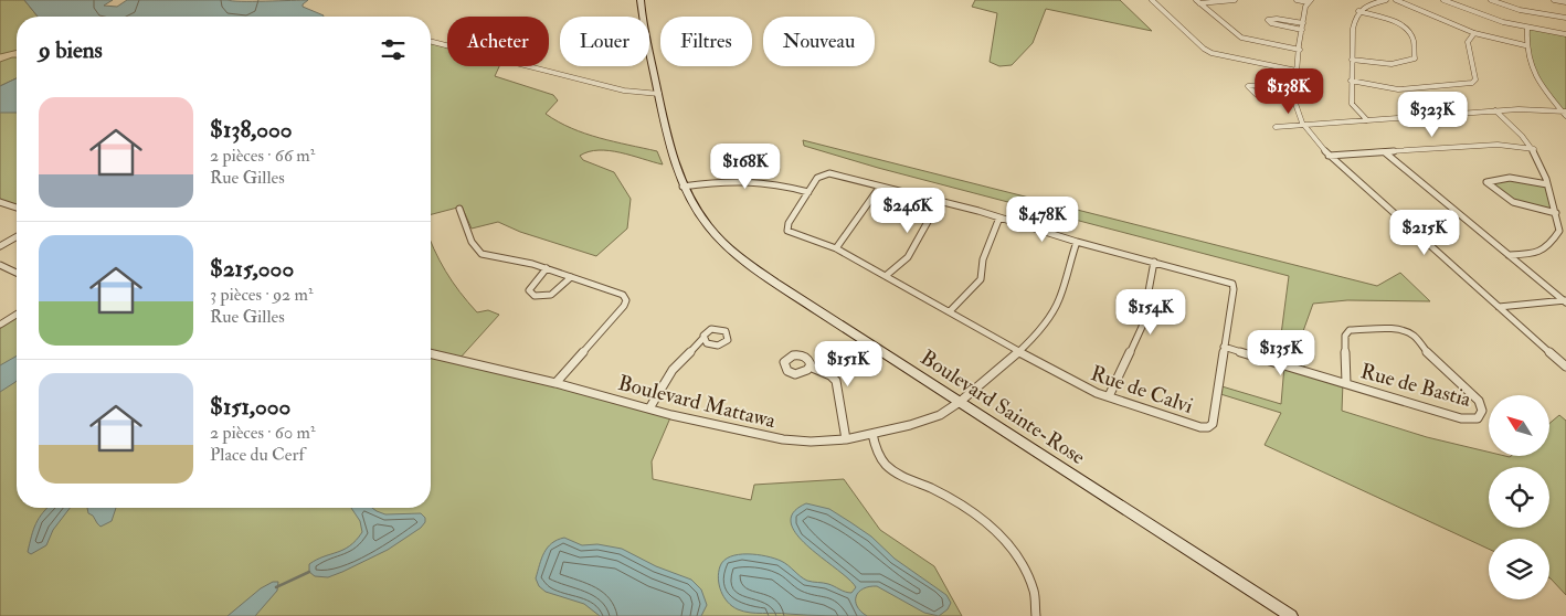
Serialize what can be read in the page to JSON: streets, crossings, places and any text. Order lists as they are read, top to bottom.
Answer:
{
  "streets": {
    "street": [
      "Rue de Bastia",
      "Rue de Calvi",
      "Boulevard Mattawa",
      "Boulevard Sainte-Rose"
    ]
  },
  "crossings": [
    ["Rue de Bastia", "Rue de Calvi"],
    ["Rue de Calvi", "Boulevard Mattawa"],
    ["Boulevard Mattawa", "Boulevard Sainte-Rose"]
  ],
  "north": "top left",
  "page": {
    "chip": [
      "Acheter",
      "Louer",
      "Filtres",
      "Nouveau"
    ],
    "heading": "9 biens",
    "price": [
      "$138K",
      "$323K",
      "$168K",
      "$246K",
      "$478K",
      "$215K",
      "$154K",
      "$135K",
      "$151K"
    ],
    "list": [
      {
        "name": "$138,000",
        "note": "2 pièces · 66 m² · Rue Gilles"
      },
      {
        "name": "$215,000",
        "note": "3 pièces · 92 m² · Rue Gilles"
      },
      {
        "name": "$151,000",
        "note": "2 pièces · 60 m² · Place du Cerf"
      }
    ]
  }
}
